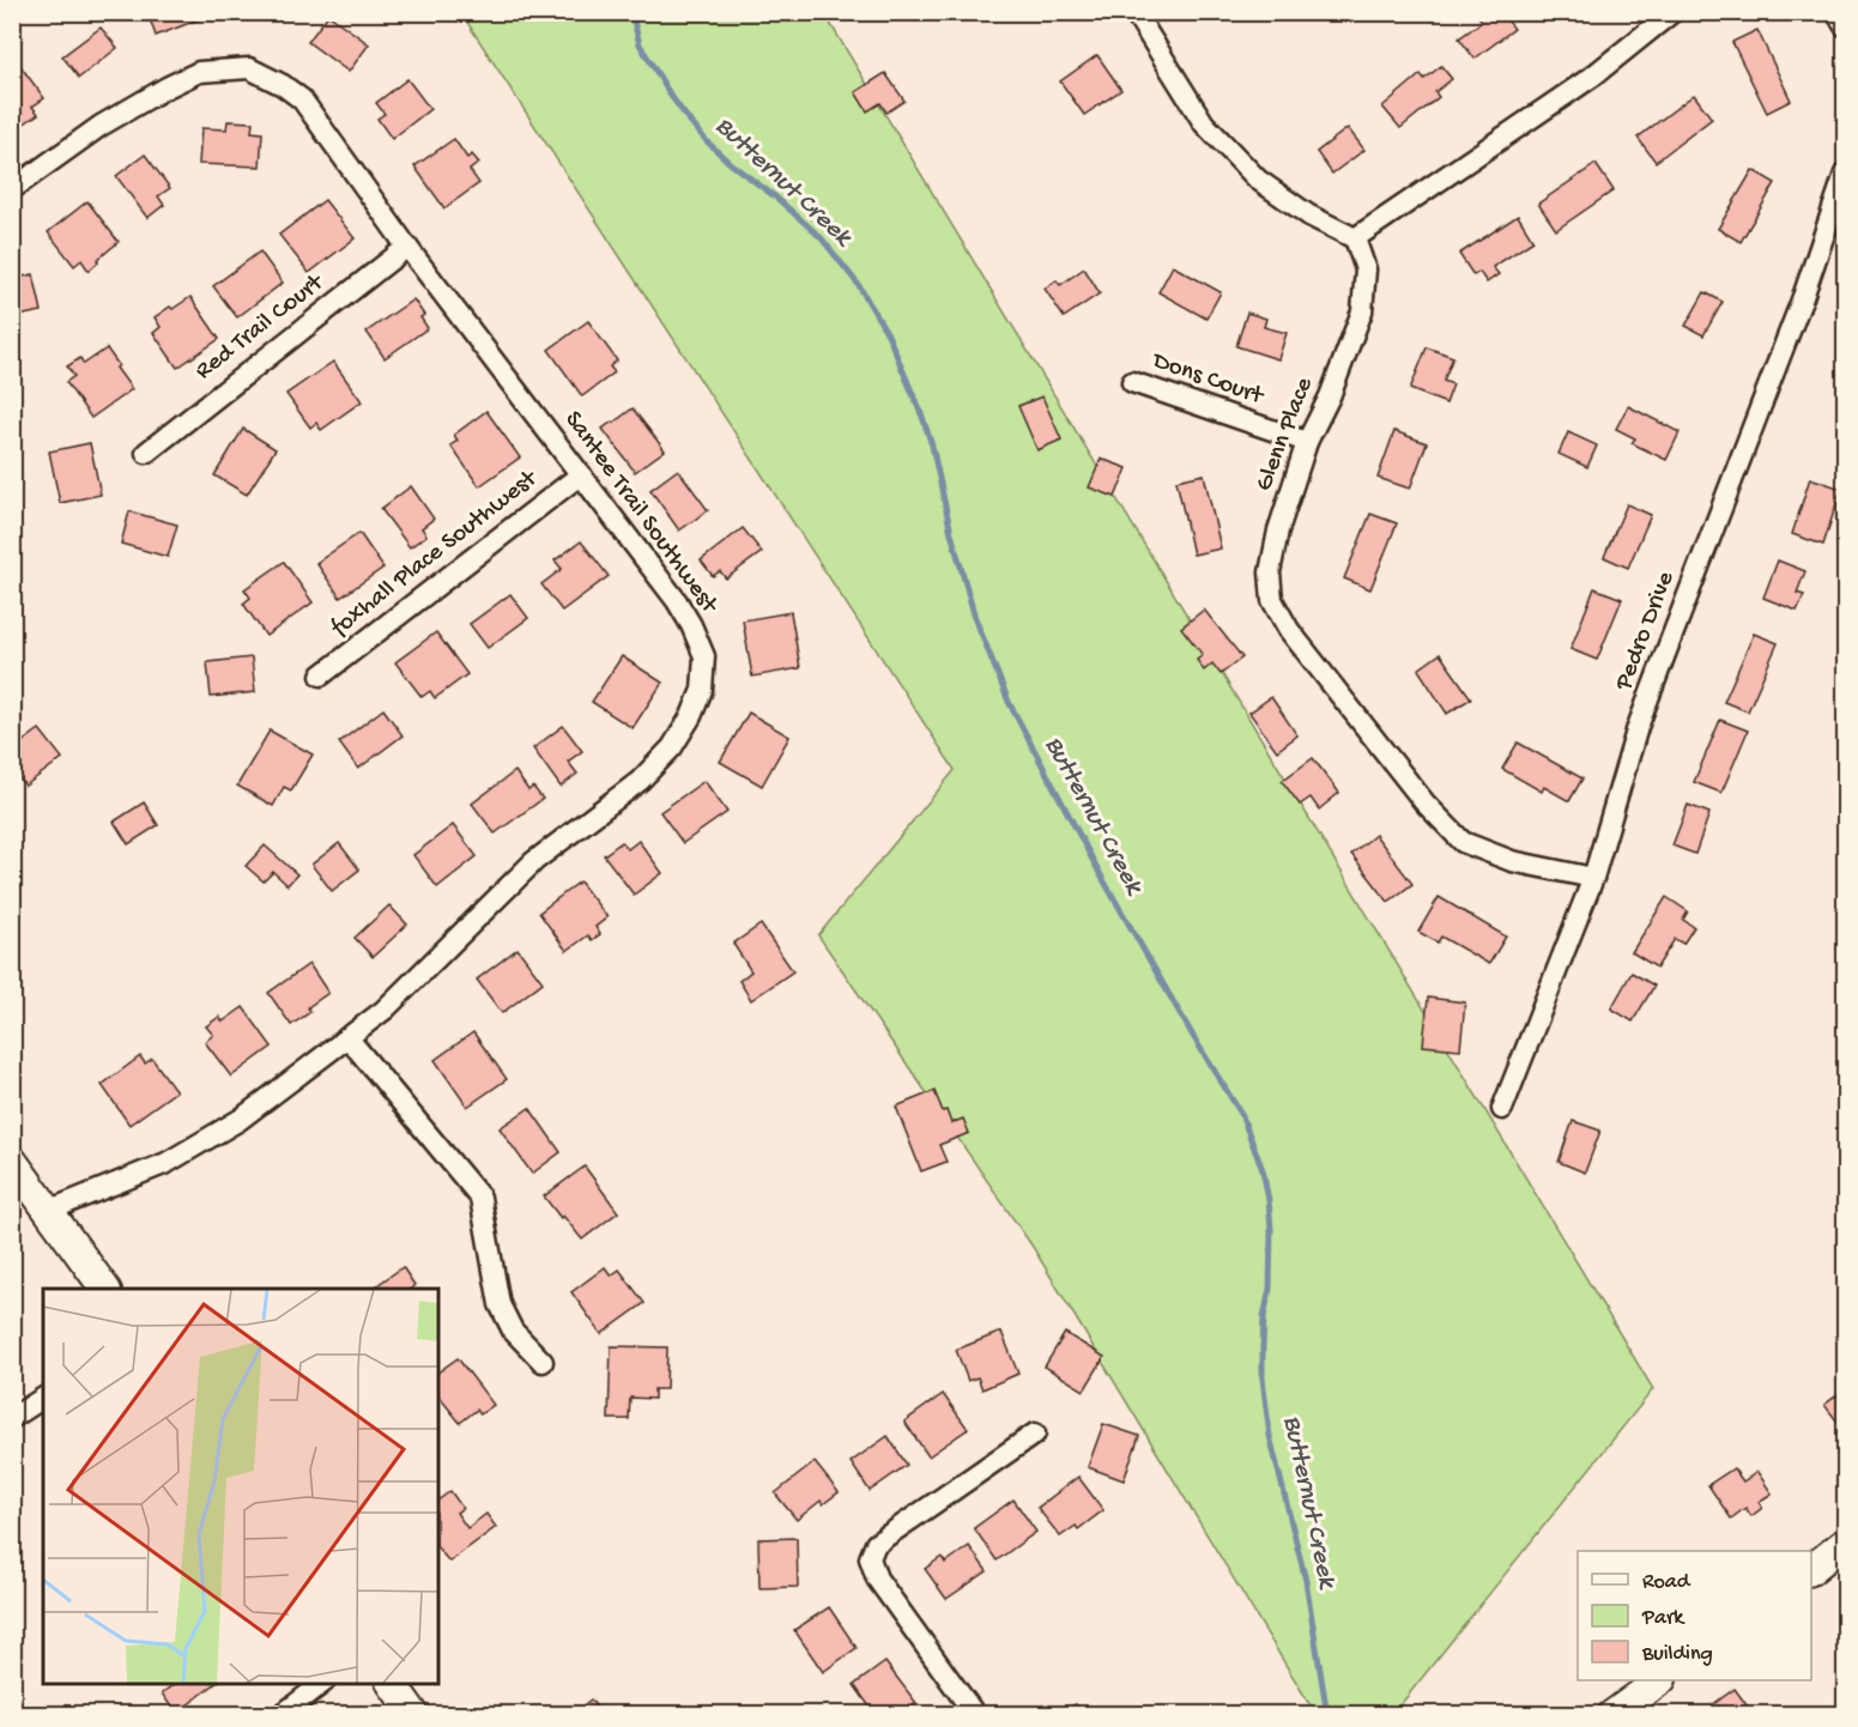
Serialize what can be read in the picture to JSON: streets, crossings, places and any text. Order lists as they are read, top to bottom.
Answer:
{
  "streets": {
    "street": [
      "Red Trail Court",
      "Dons Court",
      "Glenn Place",
      "Santee Trail Southwest",
      "foxhall Place Southwest",
      "Pedro Drive"
    ]
  },
  "crossings": [
    ["Red Trail Court", "Santee Trail Southwest"],
    ["Dons Court", "Glenn Place"],
    ["Glenn Place", "Pedro Drive"],
    ["Santee Trail Southwest", "foxhall Place Southwest"]
  ],
  "water": ["Butternut Creek"],
  "legend": ["Road", "Park", "Building"]
}
